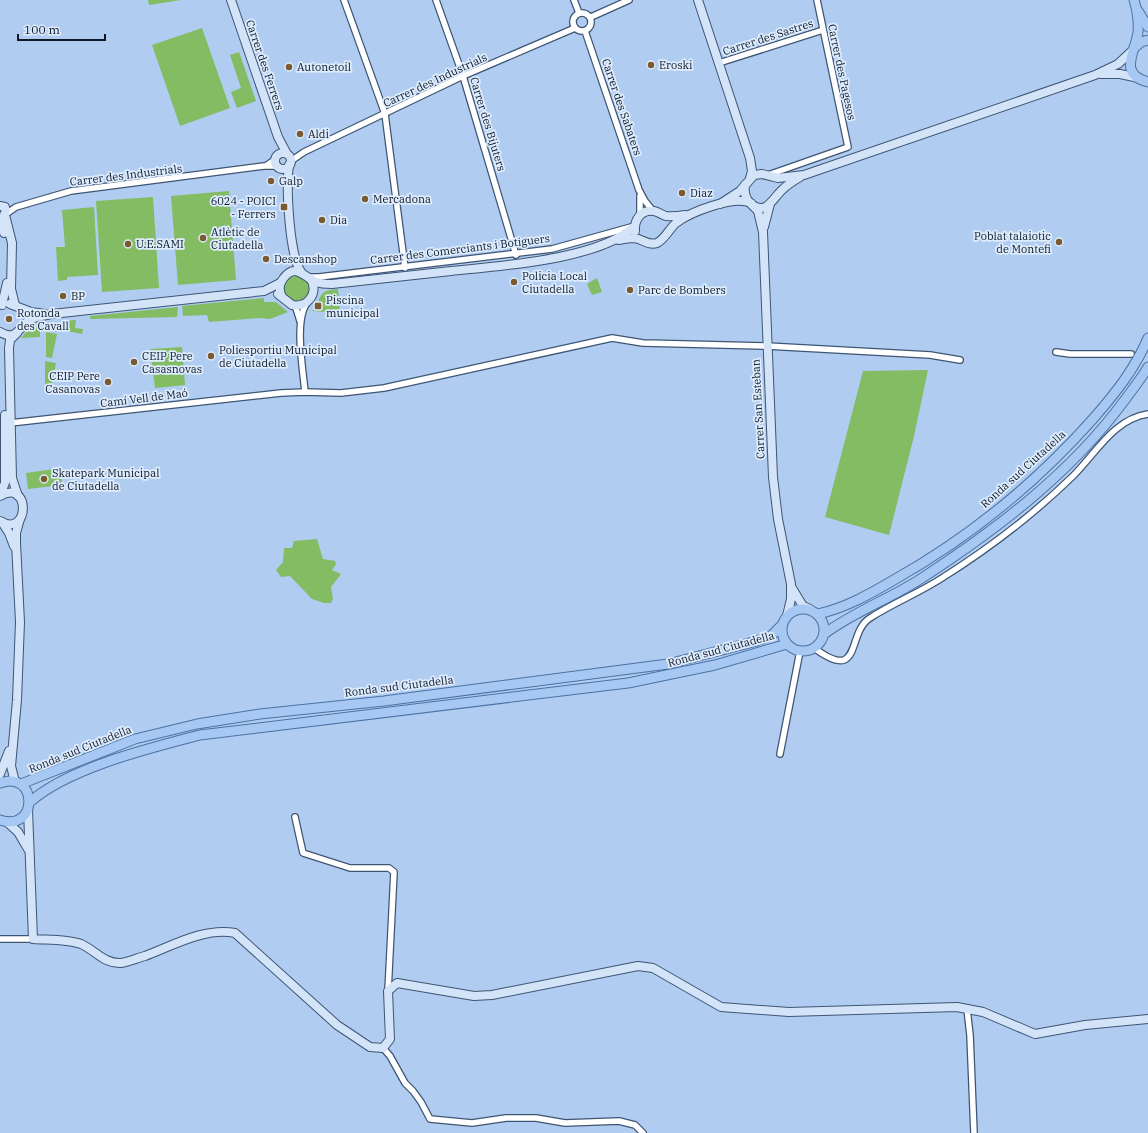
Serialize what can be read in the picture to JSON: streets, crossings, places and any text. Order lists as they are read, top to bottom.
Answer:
{
  "streets": {
    "main road": ["Ronda sud Ciutadella"],
    "street": [
      "Carrer des Sastres",
      "Carrer des Ferrers",
      "Carrer des Pagesos",
      "Carrer des Industrials",
      "Carrer des Sabaters",
      "Carrer des Bijuters",
      "Carrer des Comerciants i Botiguers",
      "Camí Vell de Maó",
      "Carrer San Esteban"
    ]
  },
  "crossings": [
    ["Carrer des Sastres", "Carrer des Pagesos"],
    ["Carrer des Ferrers", "Carrer des Industrials"],
    ["Carrer des Ferrers", "Carrer des Comerciants i Botiguers"],
    ["Carrer des Pagesos", "Carrer San Esteban"],
    ["Carrer des Industrials", "Carrer des Sabaters"],
    ["Carrer des Industrials", "Carrer des Bijuters"],
    ["Carrer des Sabaters", "Carrer des Comerciants i Botiguers"],
    ["Carrer des Bijuters", "Carrer des Comerciants i Botiguers"],
    ["Camí Vell de Maó", "Carrer San Esteban"],
    ["Carrer San Esteban", "Ronda sud Ciutadella"]
  ],
  "places": {
    "other": [
      "Eroski",
      "Autonetoil",
      "Aldi",
      "Galp",
      "Diaz",
      "Mercadona",
      "Dia",
      "Atlètic de Ciutadella",
      "Poblat talaiotic de Montefi",
      "U.E.SAMI",
      "Descanshop",
      "Policia Local Ciutadella",
      "Parc de Bombers",
      "BP",
      "Rotonda des Cavall",
      "Poliesportiu Municipal de Ciutadella",
      "CEIP Pere Casasnovas",
      "CEIP Pere Casanovas",
      "Skatepark Municipal de Ciutadella"
    ],
    "transit": ["6024 - POICI - Ferrers", "Piscina municipal"]
  },
  "scale_bar": "100 m"
}
